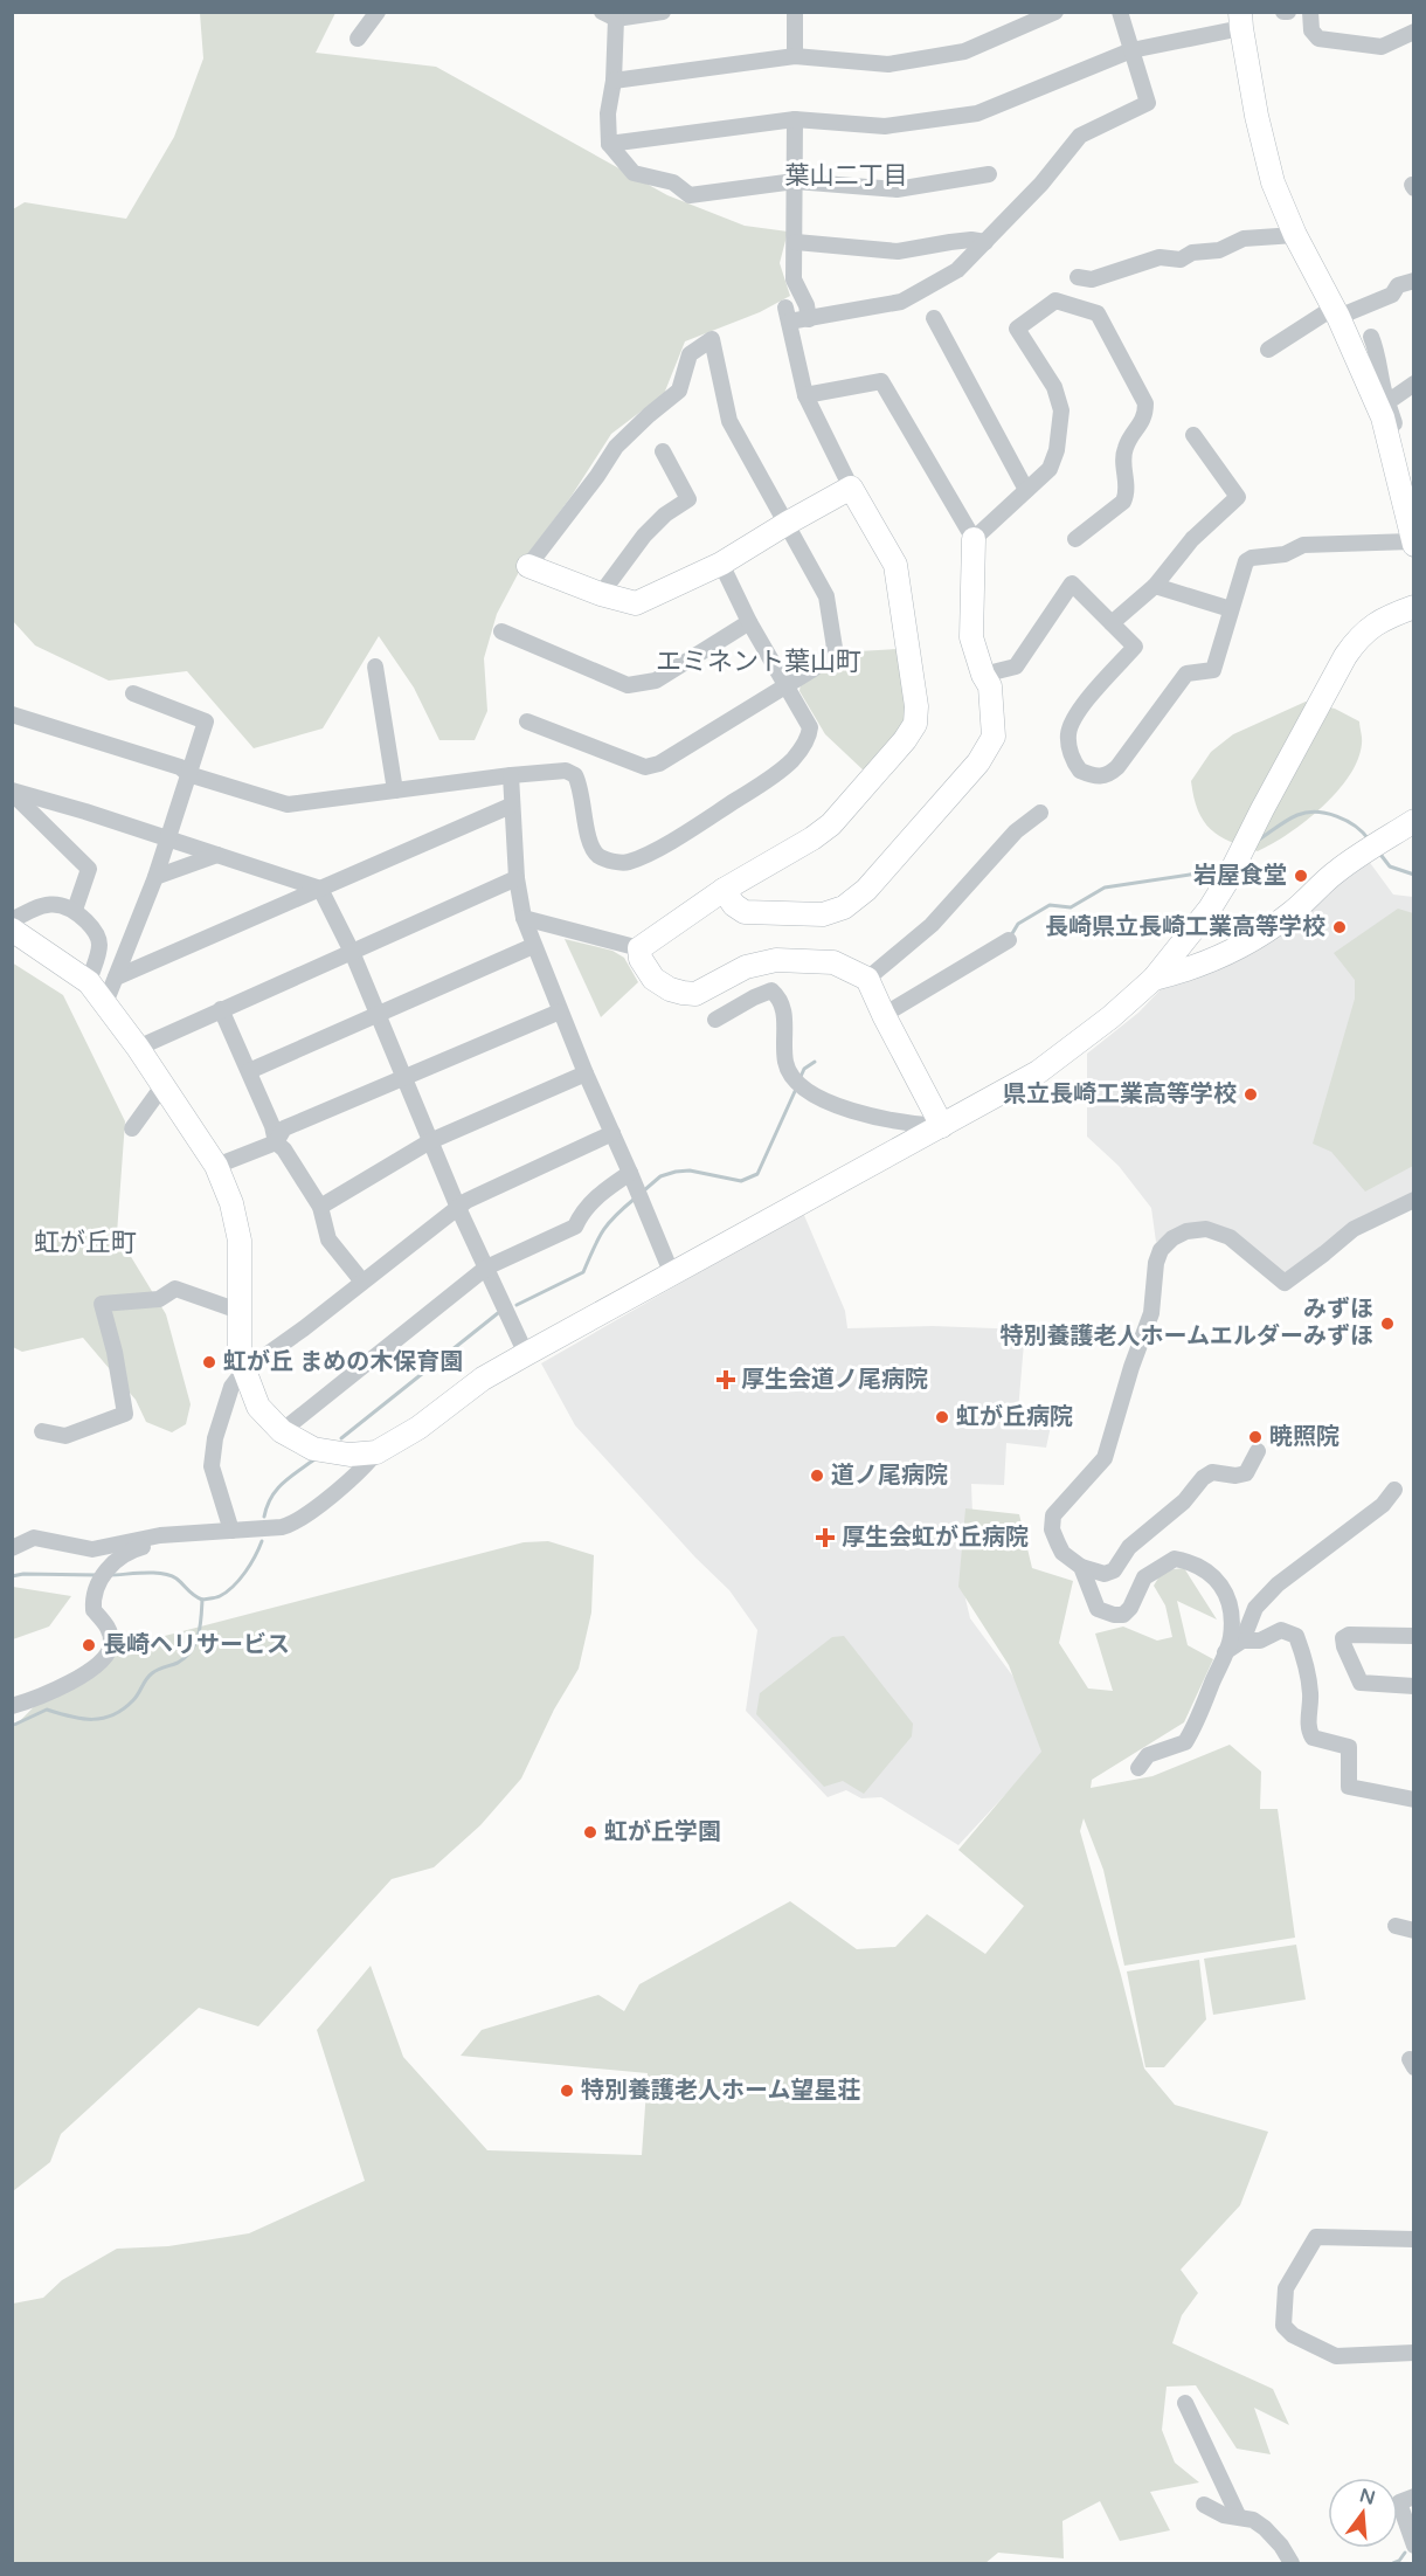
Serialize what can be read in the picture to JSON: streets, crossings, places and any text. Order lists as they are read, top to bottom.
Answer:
{
  "districts": ["葉山二丁目", "エミネント葉山町", "虹が丘町"],
  "places": {
    "other": [
      "岩屋食堂",
      "長崎県立長崎工業高等学校",
      "県立長崎工業高等学校",
      "みずほ 特別養護老人ホームエルダーみずほ",
      "虹が丘 まめの木保育園",
      "虹が丘病院",
      "暁照院",
      "道ノ尾病院",
      "長崎ヘリサービス",
      "虹が丘学園",
      "特別養護老人ホーム望星荘"
    ],
    "health": ["厚生会道ノ尾病院", "厚生会虹が丘病院"]
  },
  "north": "top"
}
